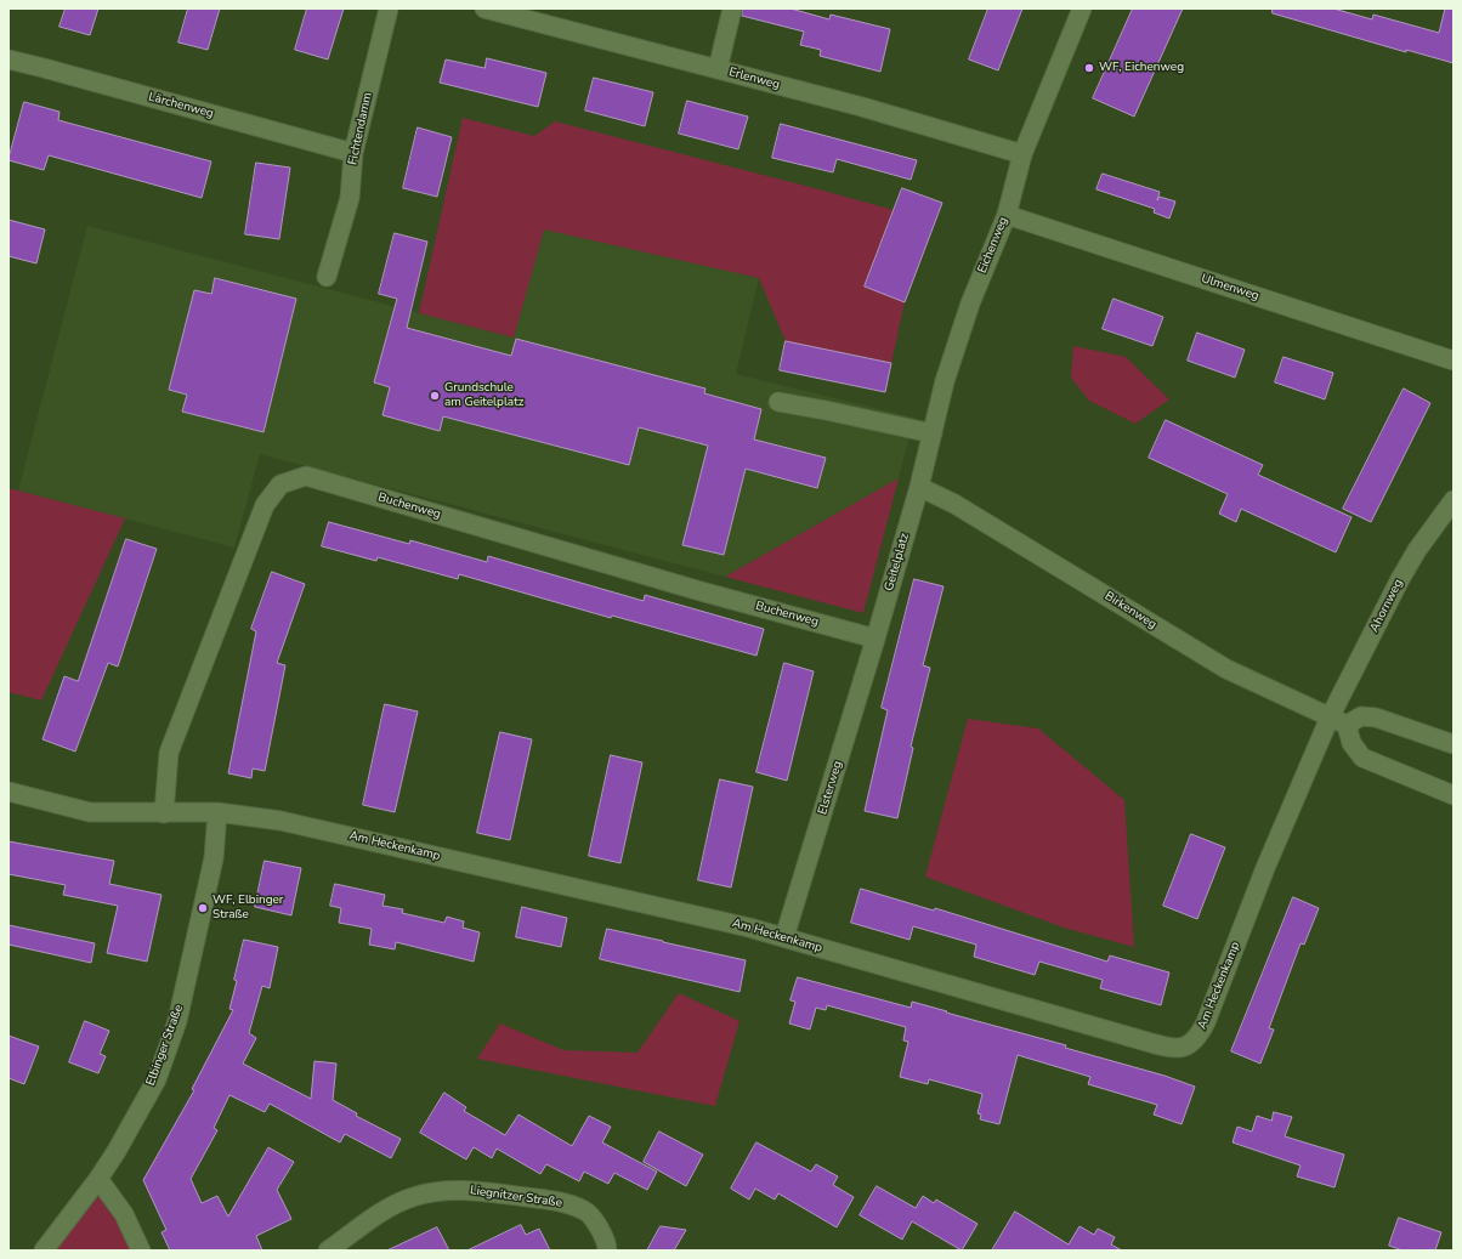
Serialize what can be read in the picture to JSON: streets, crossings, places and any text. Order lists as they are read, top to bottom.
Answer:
{
  "streets": {
    "street": [
      "Erlenweg",
      "Lärchenweg",
      "Fichtendamm",
      "Eichenweg",
      "Ulmenweg",
      "Buchenweg",
      "Geitelplatz",
      "Ahornweg",
      "Birkenweg",
      "Elsterweg",
      "Am Heckenkamp",
      "Elbinger Straße",
      "Liegnitzer Straße"
    ]
  },
  "crossings": [
    ["Erlenweg", "Eichenweg"],
    ["Lärchenweg", "Fichtendamm"],
    ["Eichenweg", "Ulmenweg"],
    ["Eichenweg", "Geitelplatz"],
    ["Eichenweg", "Birkenweg"],
    ["Buchenweg", "Geitelplatz"],
    ["Buchenweg", "Elsterweg"],
    ["Buchenweg", "Am Heckenkamp"],
    ["Geitelplatz", "Birkenweg"],
    ["Geitelplatz", "Elsterweg"],
    ["Ahornweg", "Birkenweg"],
    ["Ahornweg", "Am Heckenkamp"],
    ["Birkenweg", "Am Heckenkamp"],
    ["Elsterweg", "Am Heckenkamp"],
    ["Am Heckenkamp", "Elbinger Straße"]
  ],
  "places": ["WF, Eichenweg", "Grundschule am Geitelplatz", "WF, Elbinger Straße"]
}
